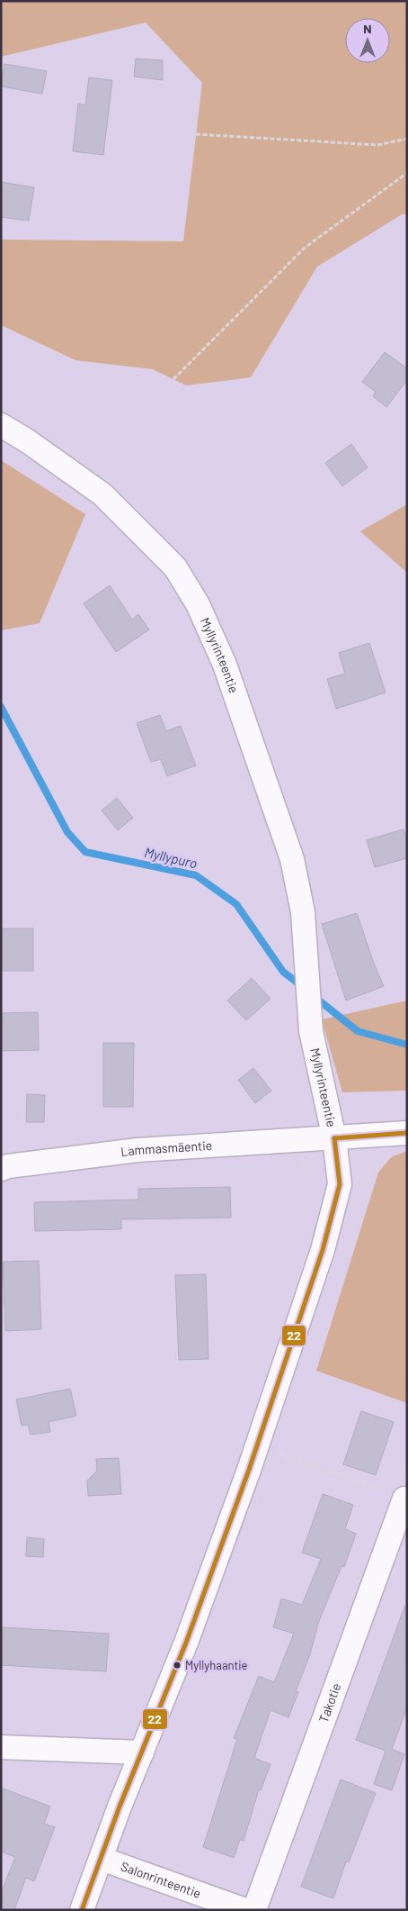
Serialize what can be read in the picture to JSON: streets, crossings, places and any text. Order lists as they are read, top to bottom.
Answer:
{
  "streets": {
    "street": [
      "Myllyrinteentie",
      "Lammasmäentie",
      "Takotie",
      "Salonrinteentie"
    ]
  },
  "crossings": [
    ["Myllyrinteentie", "Lammasmäentie"],
    ["Myllyrinteentie", "Salonrinteentie"]
  ],
  "water": ["Myllypuro"],
  "places": ["Myllyhaantie"],
  "lines": ["transit line 22"],
  "north": "top"
}
